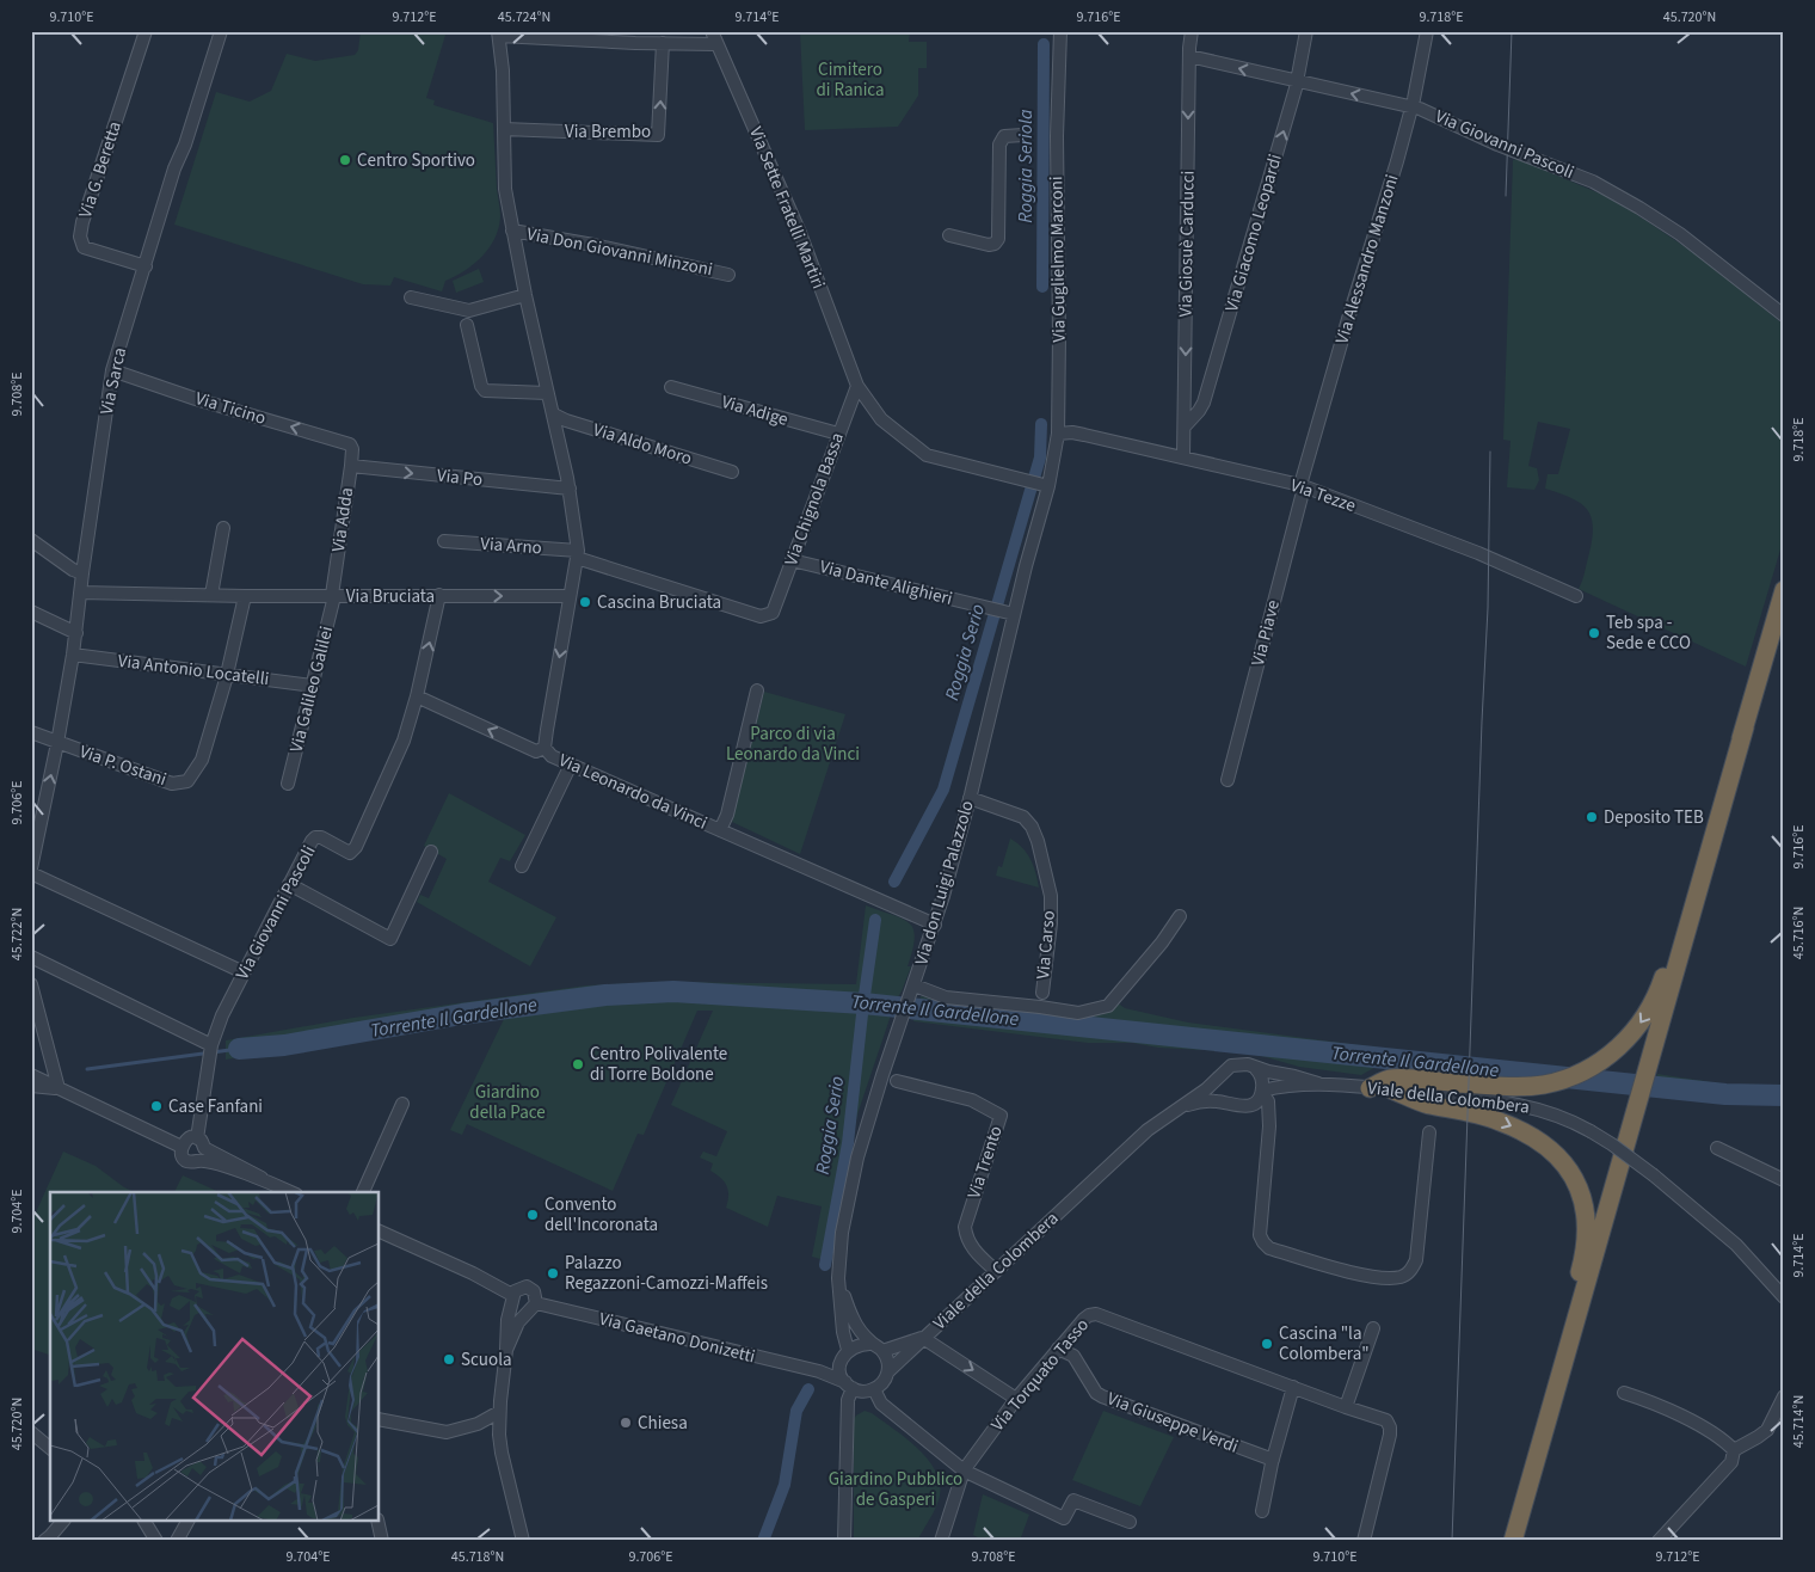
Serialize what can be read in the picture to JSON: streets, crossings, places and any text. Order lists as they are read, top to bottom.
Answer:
{
  "streets": {
    "street": [
      "Via Brembo",
      "Via Giovanni Pascoli",
      "Via G. Beretta",
      "Via Sette Fratelli Martiri",
      "Via Giacomo Leopardi",
      "Via Giosuè Carducci",
      "Via Don Giovanni Minzoni",
      "Via Guglielmo Marconi",
      "Via Alessandro Manzoni",
      "Via Sarca",
      "Via Ticino",
      "Via Adige",
      "Via Aldo Moro",
      "Via Po",
      "Via Tezze",
      "Via Chignola Bassa",
      "Via Adda",
      "Via Arno",
      "Via Dante Alighieri",
      "Via Bruciata",
      "Via Piave",
      "Via Antonio Locatelli",
      "Via Galileo Galilei",
      "Via P. Ostani",
      "Via Leonardo da Vinci",
      "Via don Luigi Palazzolo",
      "Via Carso",
      "Viale della Colombera",
      "Via Trento",
      "Via Gaetano Donizetti",
      "Via Torquato Tasso",
      "Via Giuseppe Verdi"
    ]
  },
  "crossings": [
    ["Via Giovanni Pascoli", "Via Giacomo Leopardi"],
    ["Via Giovanni Pascoli", "Via Giosuè Carducci"],
    ["Via Giovanni Pascoli", "Via Alessandro Manzoni"],
    ["Via Giovanni Pascoli", "Via Bruciata"],
    ["Via Giovanni Pascoli", "Via Leonardo da Vinci"],
    ["Via G. Beretta", "Via Sarca"],
    ["Via Sette Fratelli Martiri", "Via Guglielmo Marconi"],
    ["Via Sette Fratelli Martiri", "Via Chignola Bassa"],
    ["Via Sette Fratelli Martiri", "Via don Luigi Palazzolo"],
    ["Via Giacomo Leopardi", "Via Giosuè Carducci"],
    ["Via Giosuè Carducci", "Via Tezze"],
    ["Via Guglielmo Marconi", "Via Tezze"],
    ["Via Guglielmo Marconi", "Via don Luigi Palazzolo"],
    ["Via Alessandro Manzoni", "Via Tezze"],
    ["Via Alessandro Manzoni", "Via Piave"],
    ["Via Sarca", "Via Ticino"],
    ["Via Sarca", "Via Bruciata"],
    ["Via Sarca", "Via Antonio Locatelli"],
    ["Via Sarca", "Via P. Ostani"],
    ["Via Ticino", "Via Adda"],
    ["Via Adige", "Via Chignola Bassa"],
    ["Via Po", "Via Adda"],
    ["Via Tezze", "Via Piave"],
    ["Via Chignola Bassa", "Via Arno"],
    ["Via Chignola Bassa", "Via Dante Alighieri"],
    ["Via Adda", "Via Bruciata"],
    ["Via Adda", "Via Galileo Galilei"],
    ["Via Dante Alighieri", "Via don Luigi Palazzolo"],
    ["Via Bruciata", "Via Galileo Galilei"],
    ["Via Antonio Locatelli", "Via Galileo Galilei"],
    ["Via Antonio Locatelli", "Via P. Ostani"],
    ["Via Leonardo da Vinci", "Via don Luigi Palazzolo"],
    ["Via don Luigi Palazzolo", "Via Carso"],
    ["Via don Luigi Palazzolo", "Viale della Colombera"],
    ["Via don Luigi Palazzolo", "Via Gaetano Donizetti"],
    ["Viale della Colombera", "Via Trento"],
    ["Viale della Colombera", "Via Gaetano Donizetti"],
    ["Via Torquato Tasso", "Via Giuseppe Verdi"]
  ],
  "one_way": [
    "Via Giacomo Leopardi",
    "Via Giosuè Carducci",
    "Via Ticino",
    "Via Po"
  ],
  "water": ["Roggia Seriola", "Roggia Serio", "Torrente Il Gardellone"],
  "parks": [
    "Cimitero di Ranica",
    "Parco di via Leonardo da Vinci",
    "Giardino della Pace",
    "Giardino Pubblico de Gasperi"
  ],
  "places": [
    "Centro Sportivo",
    "Cascina Bruciata",
    "Teb spa - Sede e CCO",
    "Deposito TEB",
    "Centro Polivalente di Torre Boldone",
    "Case Fanfani",
    "Convento dell'Incoronata",
    "Palazzo Regazzoni-Camozzi-Maffeis",
    "Cascina \"la Colombera\"",
    "Scuola",
    "Chiesa"
  ],
  "coordinates": [
    "9.710°E",
    "9.712°E",
    "45.724°N",
    "9.714°E",
    "9.716°E",
    "9.718°E",
    "45.720°N",
    "9.708°E",
    "9.706°E",
    "45.716°N",
    "45.722°N",
    "9.704°E",
    "45.714°N",
    "45.718°N"
  ]
}
